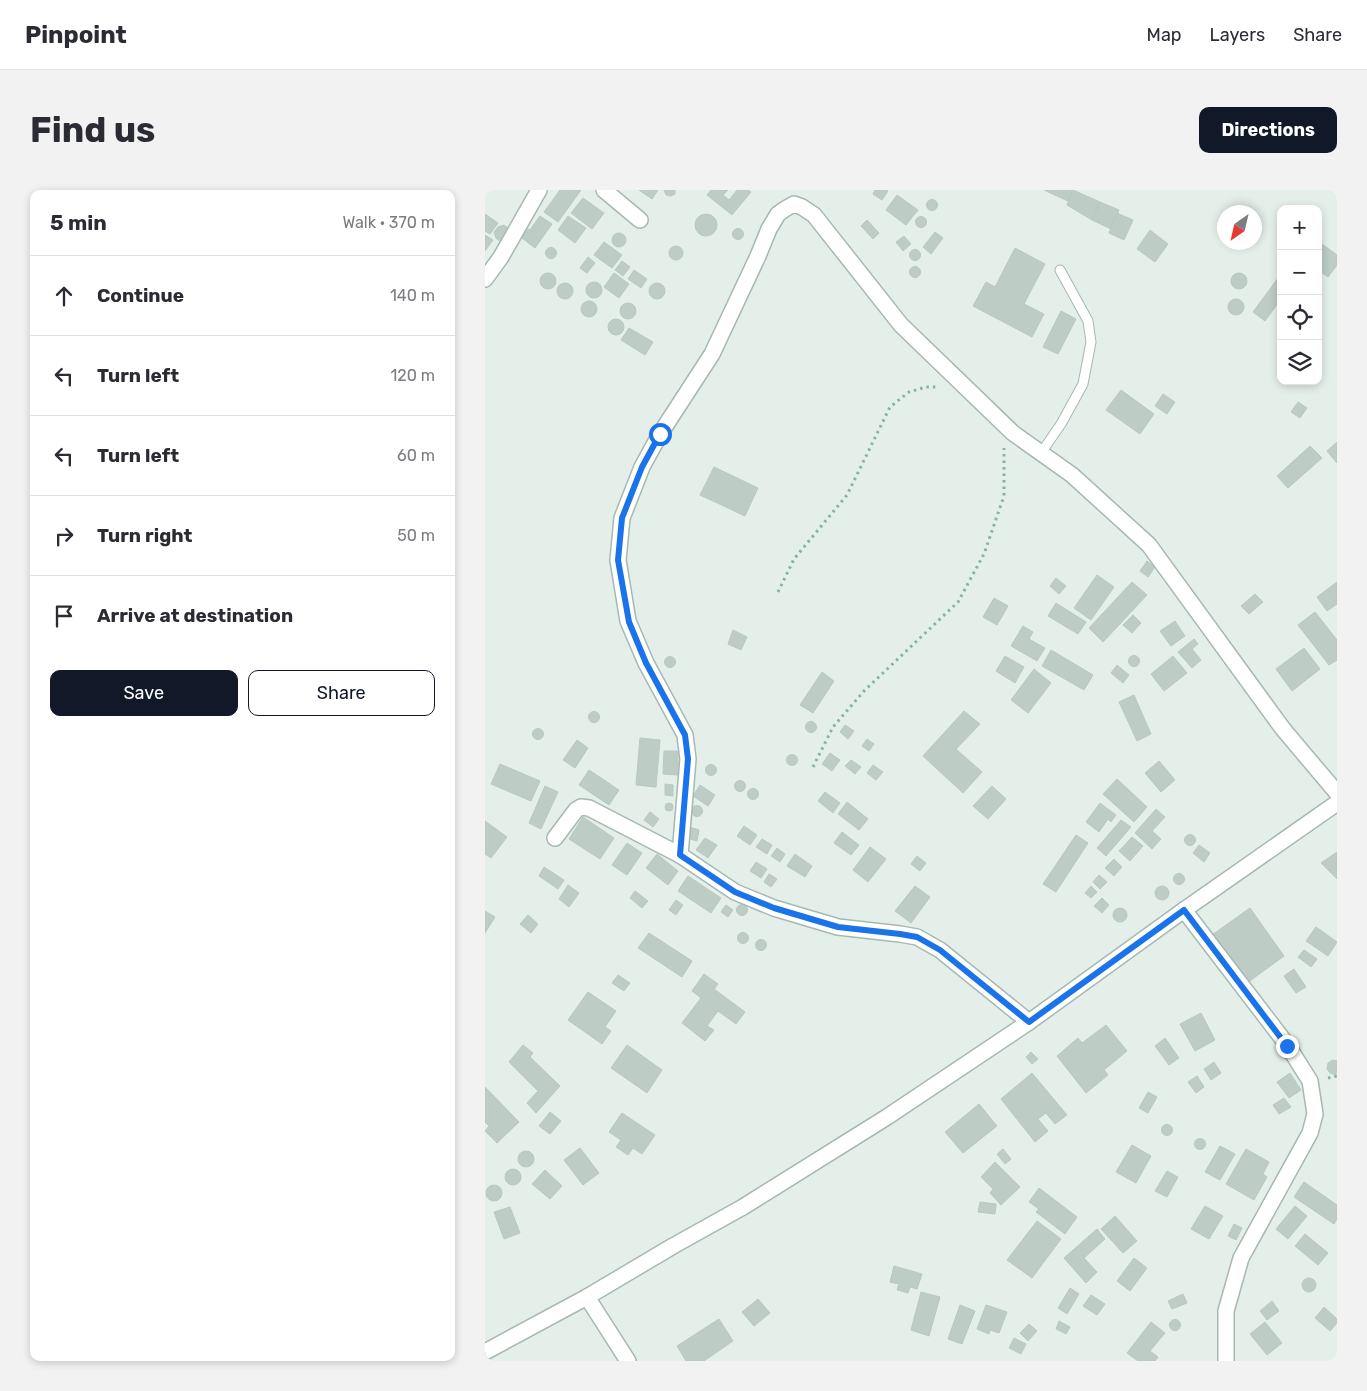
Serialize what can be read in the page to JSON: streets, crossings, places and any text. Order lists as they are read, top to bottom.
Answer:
{
  "north": "bottom left",
  "page": {
    "header": "Pinpoint",
    "nav": ["Map", "Layers", "Share"],
    "buttons": [
      "Directions",
      ["Save", "Share"]
    ],
    "title": "Find us",
    "heading": ["5 min", "Walk · 370 m"],
    "map_buttons": ["+", "−"],
    "list": [
      ["Continue", "140 m"],
      ["Turn left", "120 m"],
      ["Turn left", "60 m"],
      ["Turn right", "50 m"],
      "Arrive at destination"
    ]
  }
}
